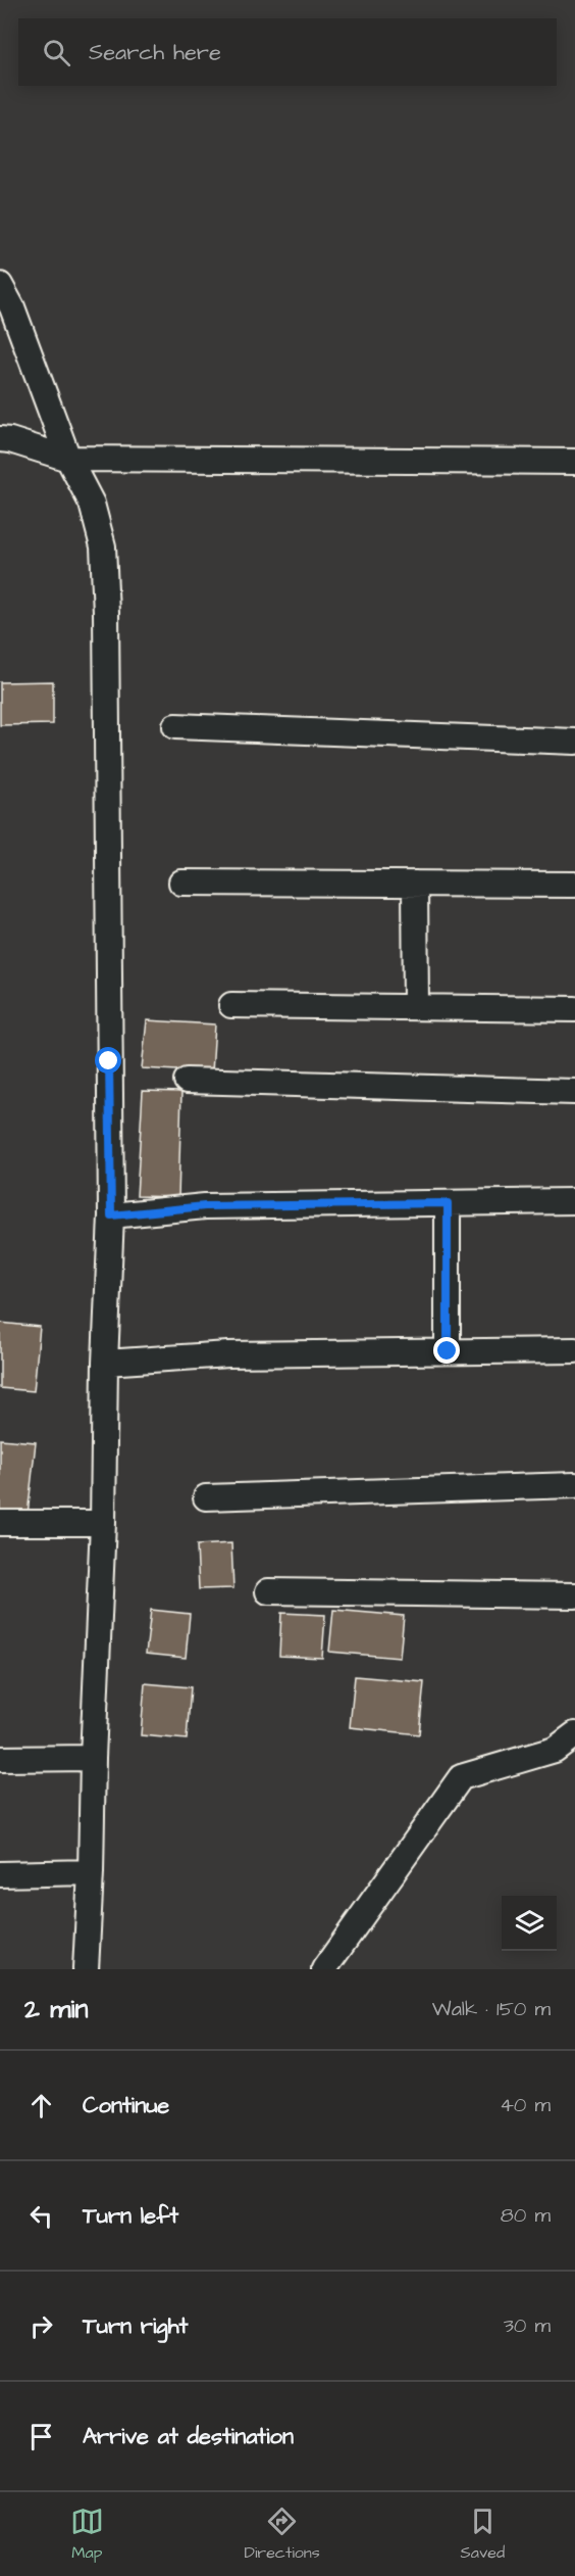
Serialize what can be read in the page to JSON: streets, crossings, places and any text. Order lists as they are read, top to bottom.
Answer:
{
  "page": {
    "search": "Search here",
    "heading": ["2 min", "Walk · 150 m"],
    "list": [
      ["Continue", "40 m"],
      ["Turn left", "80 m"],
      ["Turn right", "30 m"],
      "Arrive at destination"
    ],
    "nav": ["Map", "Directions", "Saved"]
  }
}
